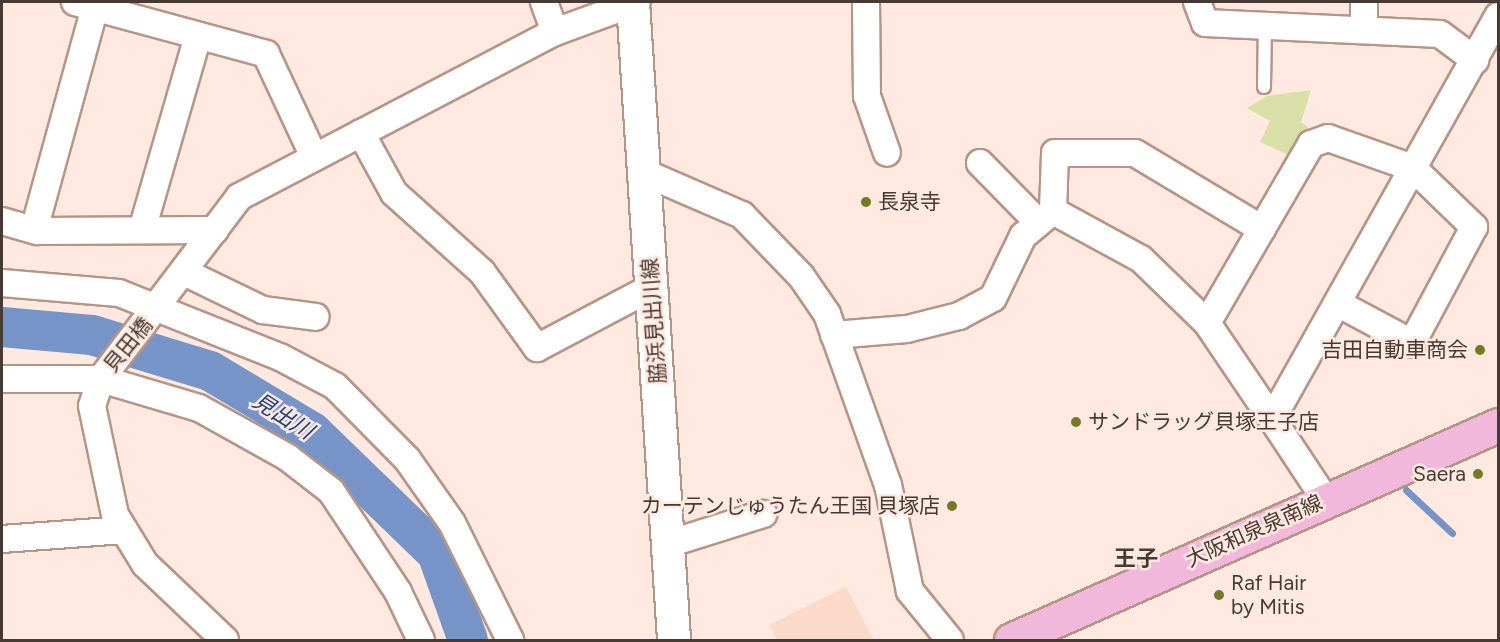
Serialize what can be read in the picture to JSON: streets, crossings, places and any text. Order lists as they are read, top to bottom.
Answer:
{
  "streets": {
    "main road": ["大阪和泉泉南線"],
    "street": ["脇浜見出川線", "貝田橋"]
  },
  "crossings": [
    ["脇浜見出川線", "貝田橋"]
  ],
  "districts": ["王子"],
  "water": ["見出川"],
  "places": [
    "長泉寺",
    "吉田自動車商会",
    "サンドラッグ貝塚王子店",
    "Saera",
    "カーテンじゅうたん王国 貝塚店",
    "Raf Hair by Mitis"
  ]
}
